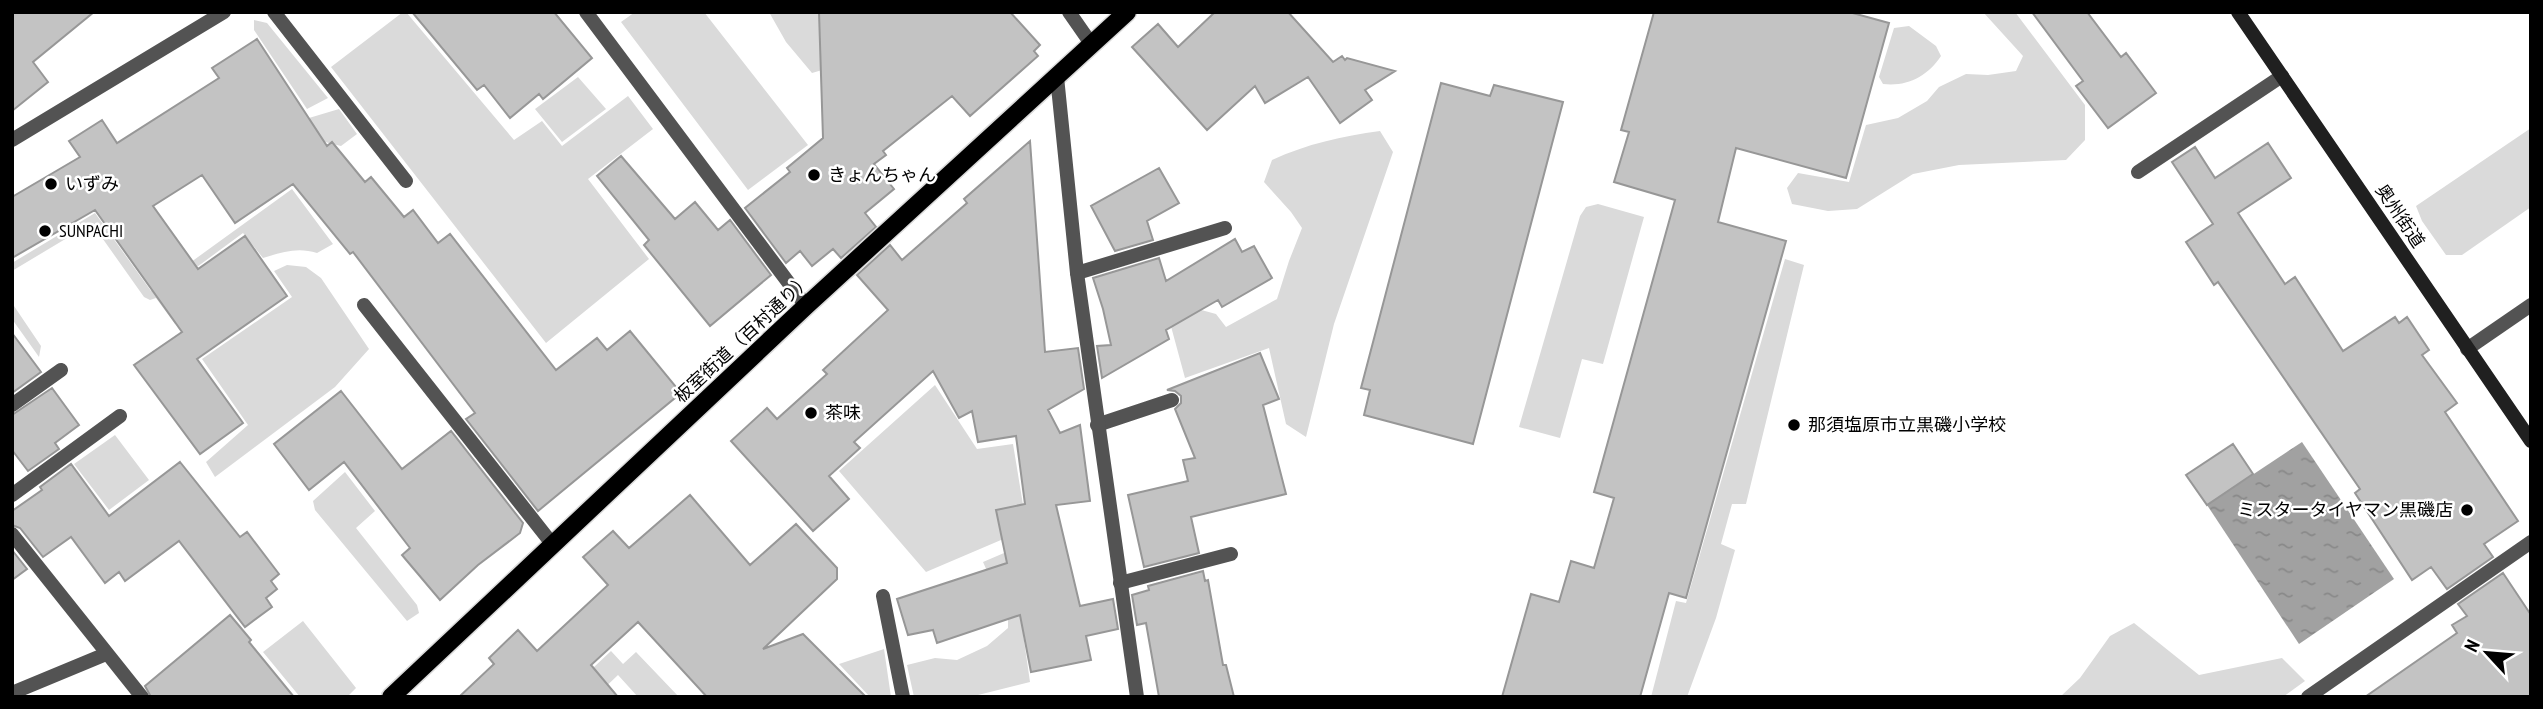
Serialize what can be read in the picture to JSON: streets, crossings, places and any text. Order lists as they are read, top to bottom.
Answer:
{
  "streets": {
    "main road": ["奥州街道", "板室街道（百村通り）"]
  },
  "places": [
    "きょんちゃん",
    "いずみ",
    "SUNPACHI",
    "茶味",
    "那須塩原市立黒磯小学校",
    "ミスタータイヤマン黒磯店"
  ],
  "north": "top left"
}
